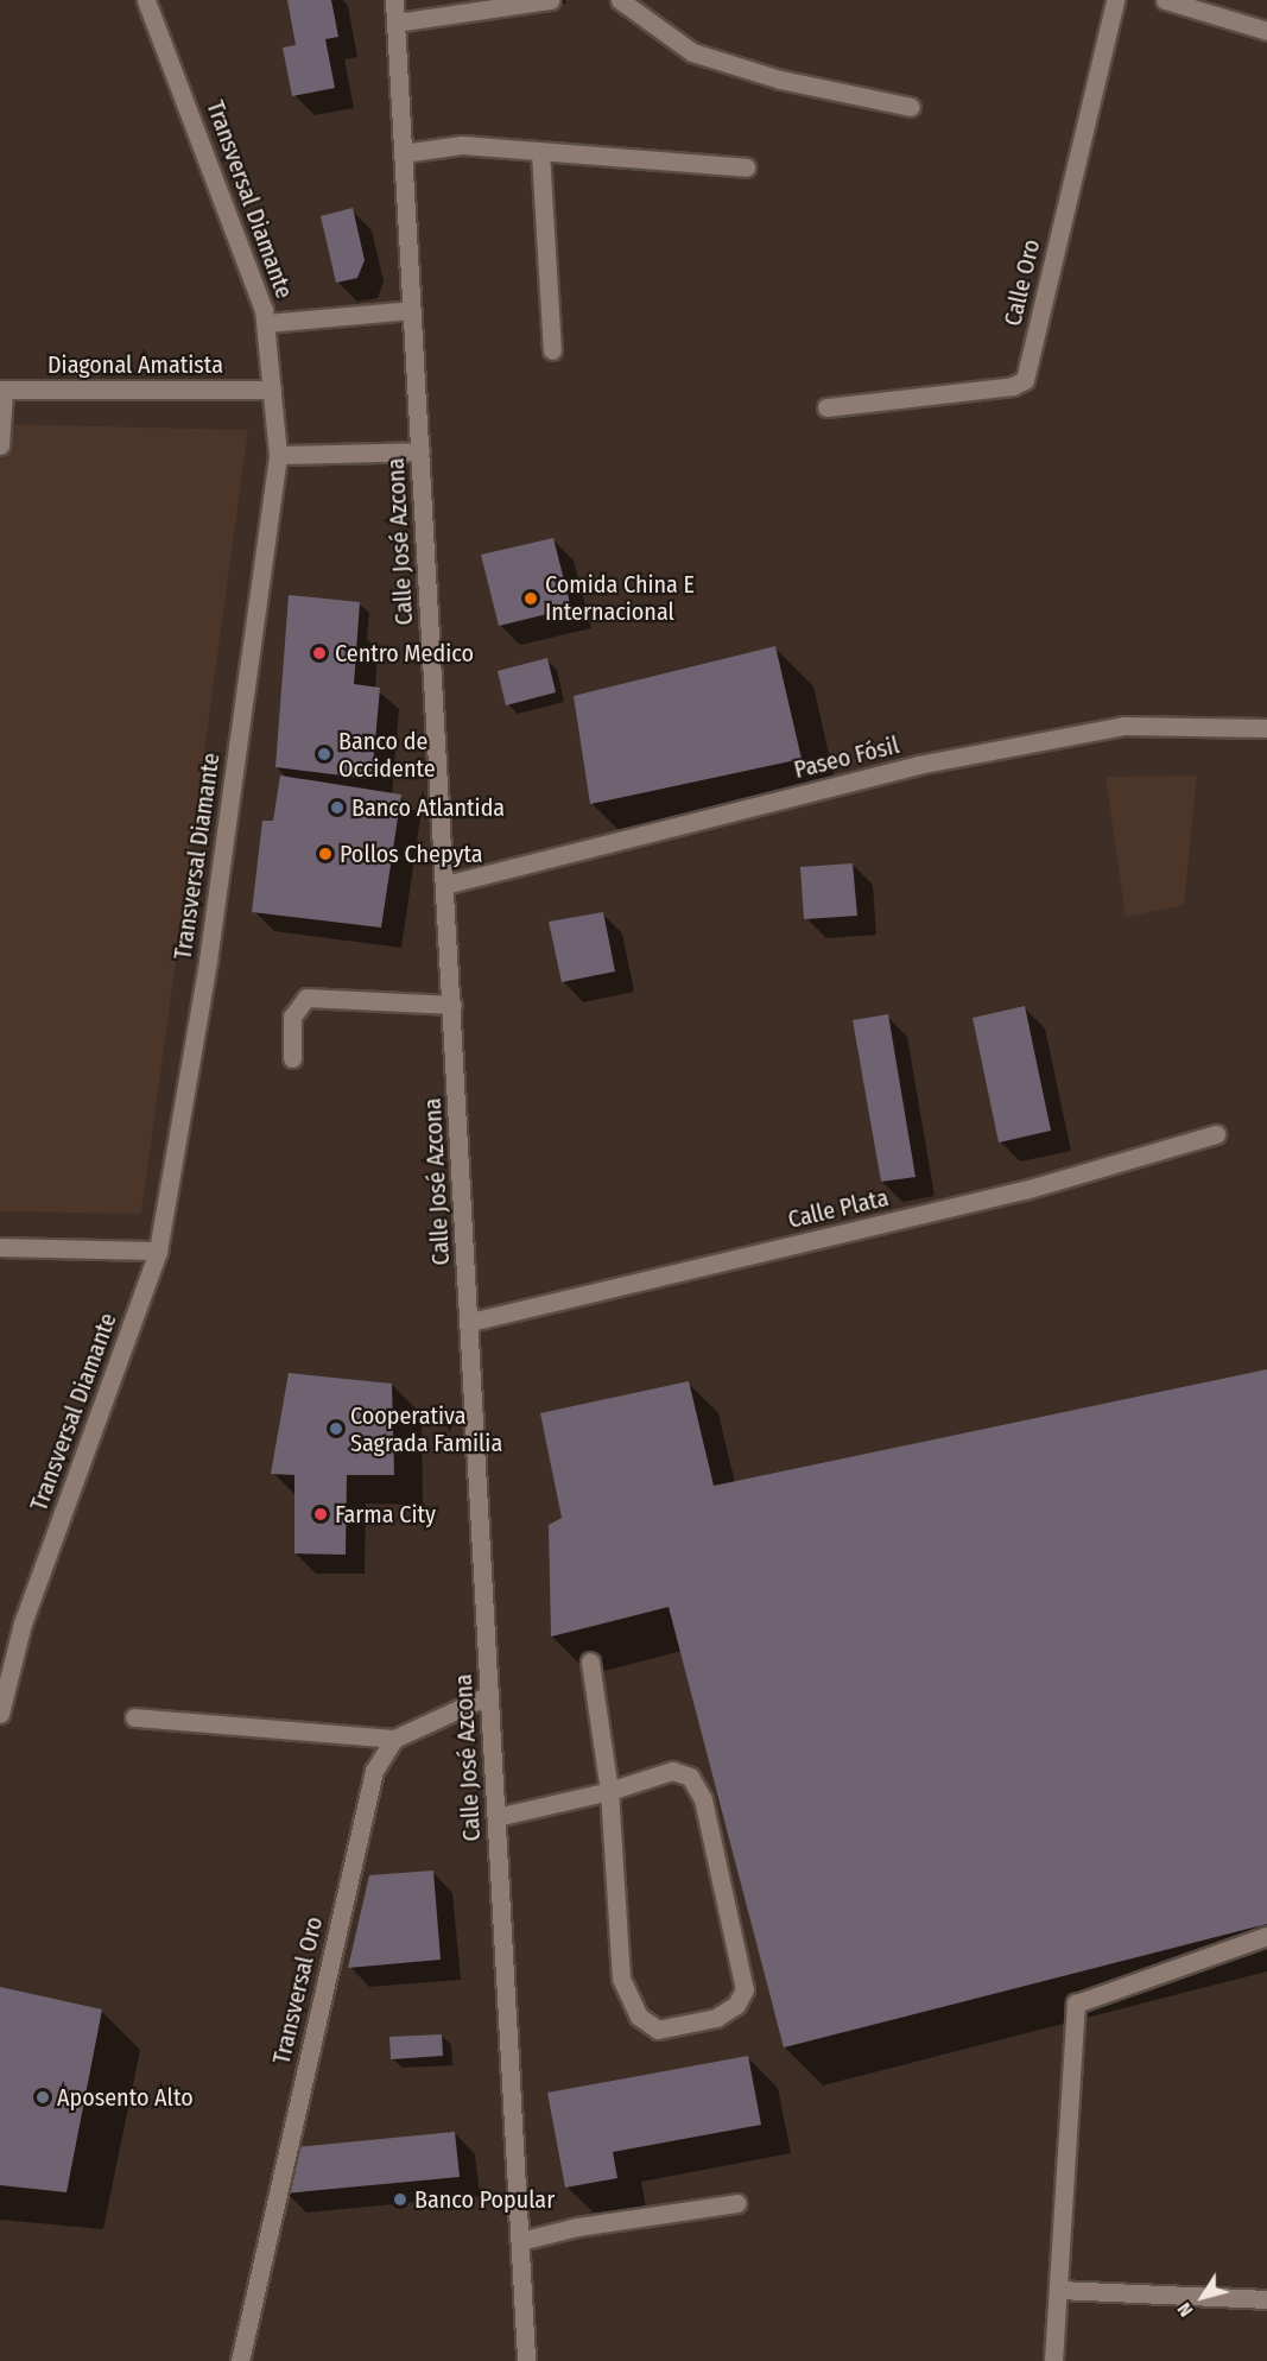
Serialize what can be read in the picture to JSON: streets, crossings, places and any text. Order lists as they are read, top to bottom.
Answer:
{
  "streets": {
    "street": [
      "Transversal Diamante",
      "Calle Oro",
      "Diagonal Amatista",
      "Calle José Azcona",
      "Paseo Fósil",
      "Calle Plata",
      "Transversal Oro"
    ]
  },
  "crossings": [
    ["Transversal Diamante", "Diagonal Amatista"],
    ["Calle José Azcona", "Paseo Fósil"],
    ["Calle José Azcona", "Calle Plata"]
  ],
  "places": [
    "Comida China E Internacional",
    "Centro Medico",
    "Banco de Occidente",
    "Banco Atlantida",
    "Pollos Chepyta",
    "Cooperativa Sagrada Familia",
    "Farma City",
    "Aposento Alto",
    "Banco Popular"
  ],
  "north": "bottom left"
}
